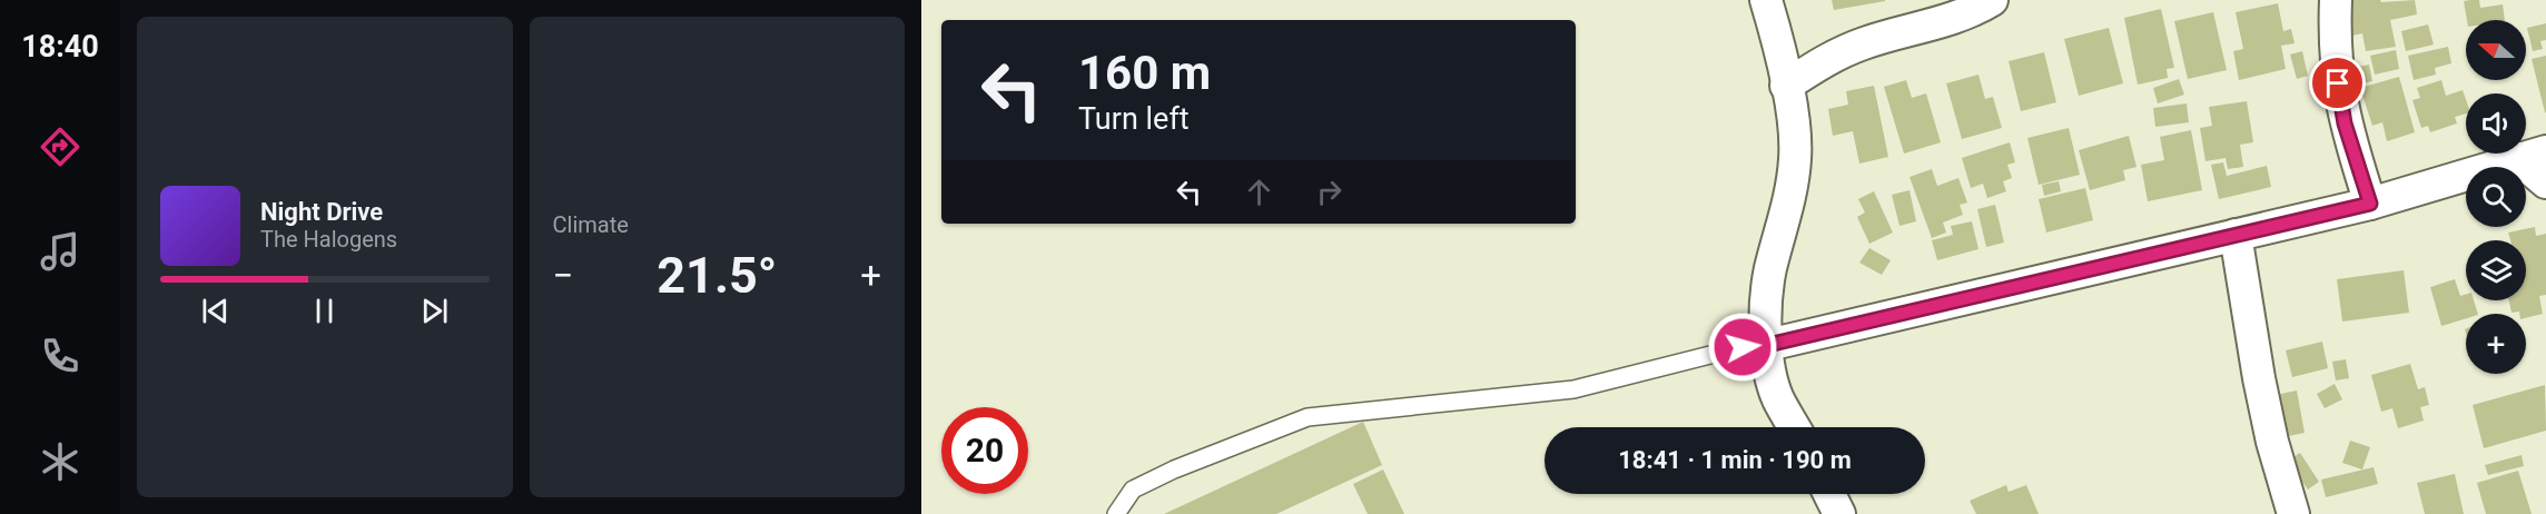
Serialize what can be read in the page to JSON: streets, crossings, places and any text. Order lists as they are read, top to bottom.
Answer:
{
  "north": "left",
  "page": {
    "tabs": "18:40",
    "tile": "Climate",
    "map_buttons": "+",
    "turn": ["160 m", "Turn left"],
    "song": ["Night Drive", "The Halogens"],
    "heat": ["−", "21.5°", "+"],
    "limit": "20",
    "trip": "18:41 · 1 min · 190 m"
  }
}
